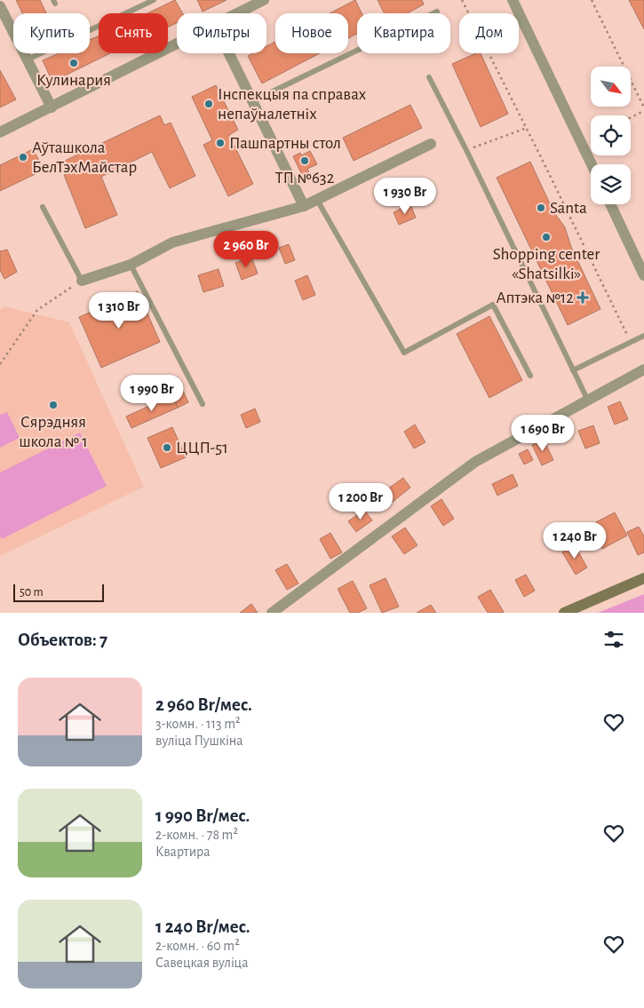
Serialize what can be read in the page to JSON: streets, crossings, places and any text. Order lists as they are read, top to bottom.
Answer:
{
  "places": {
    "other": [
      "Кулинария",
      "Інспекцыя па справах непаўналетніх",
      "Пашпартны стол",
      "Аўташкола БелТэхМайстар",
      "ТП №632",
      "Santa",
      "Shopping center «Shatsilki»",
      "Сярэдняя школа № 1",
      "ЦЦП-51"
    ],
    "health": ["Аптэка №12"]
  },
  "scale_bar": "50 m",
  "north": "bottom right",
  "page": {
    "chip": [
      "Купить",
      "Снять",
      "Фильтры",
      "Новое",
      "Квартира",
      "Дом"
    ],
    "price": [
      "1 930 Br",
      "2 960 Br",
      "1 310 Br",
      "1 990 Br",
      "1 690 Br",
      "1 200 Br",
      "1 240 Br"
    ],
    "scale": "50 m",
    "heading": "Объектов: 7",
    "list": [
      {
        "name": "2 960 Br/мес.",
        "note": "3-комн. · 113 m² · вуліца Пушкіна"
      },
      {
        "name": "1 990 Br/мес.",
        "note": "2-комн. · 78 m² · Квартира"
      },
      {
        "name": "1 240 Br/мес.",
        "note": "2-комн. · 60 m² · Савецкая вуліца"
      }
    ]
  }
}
